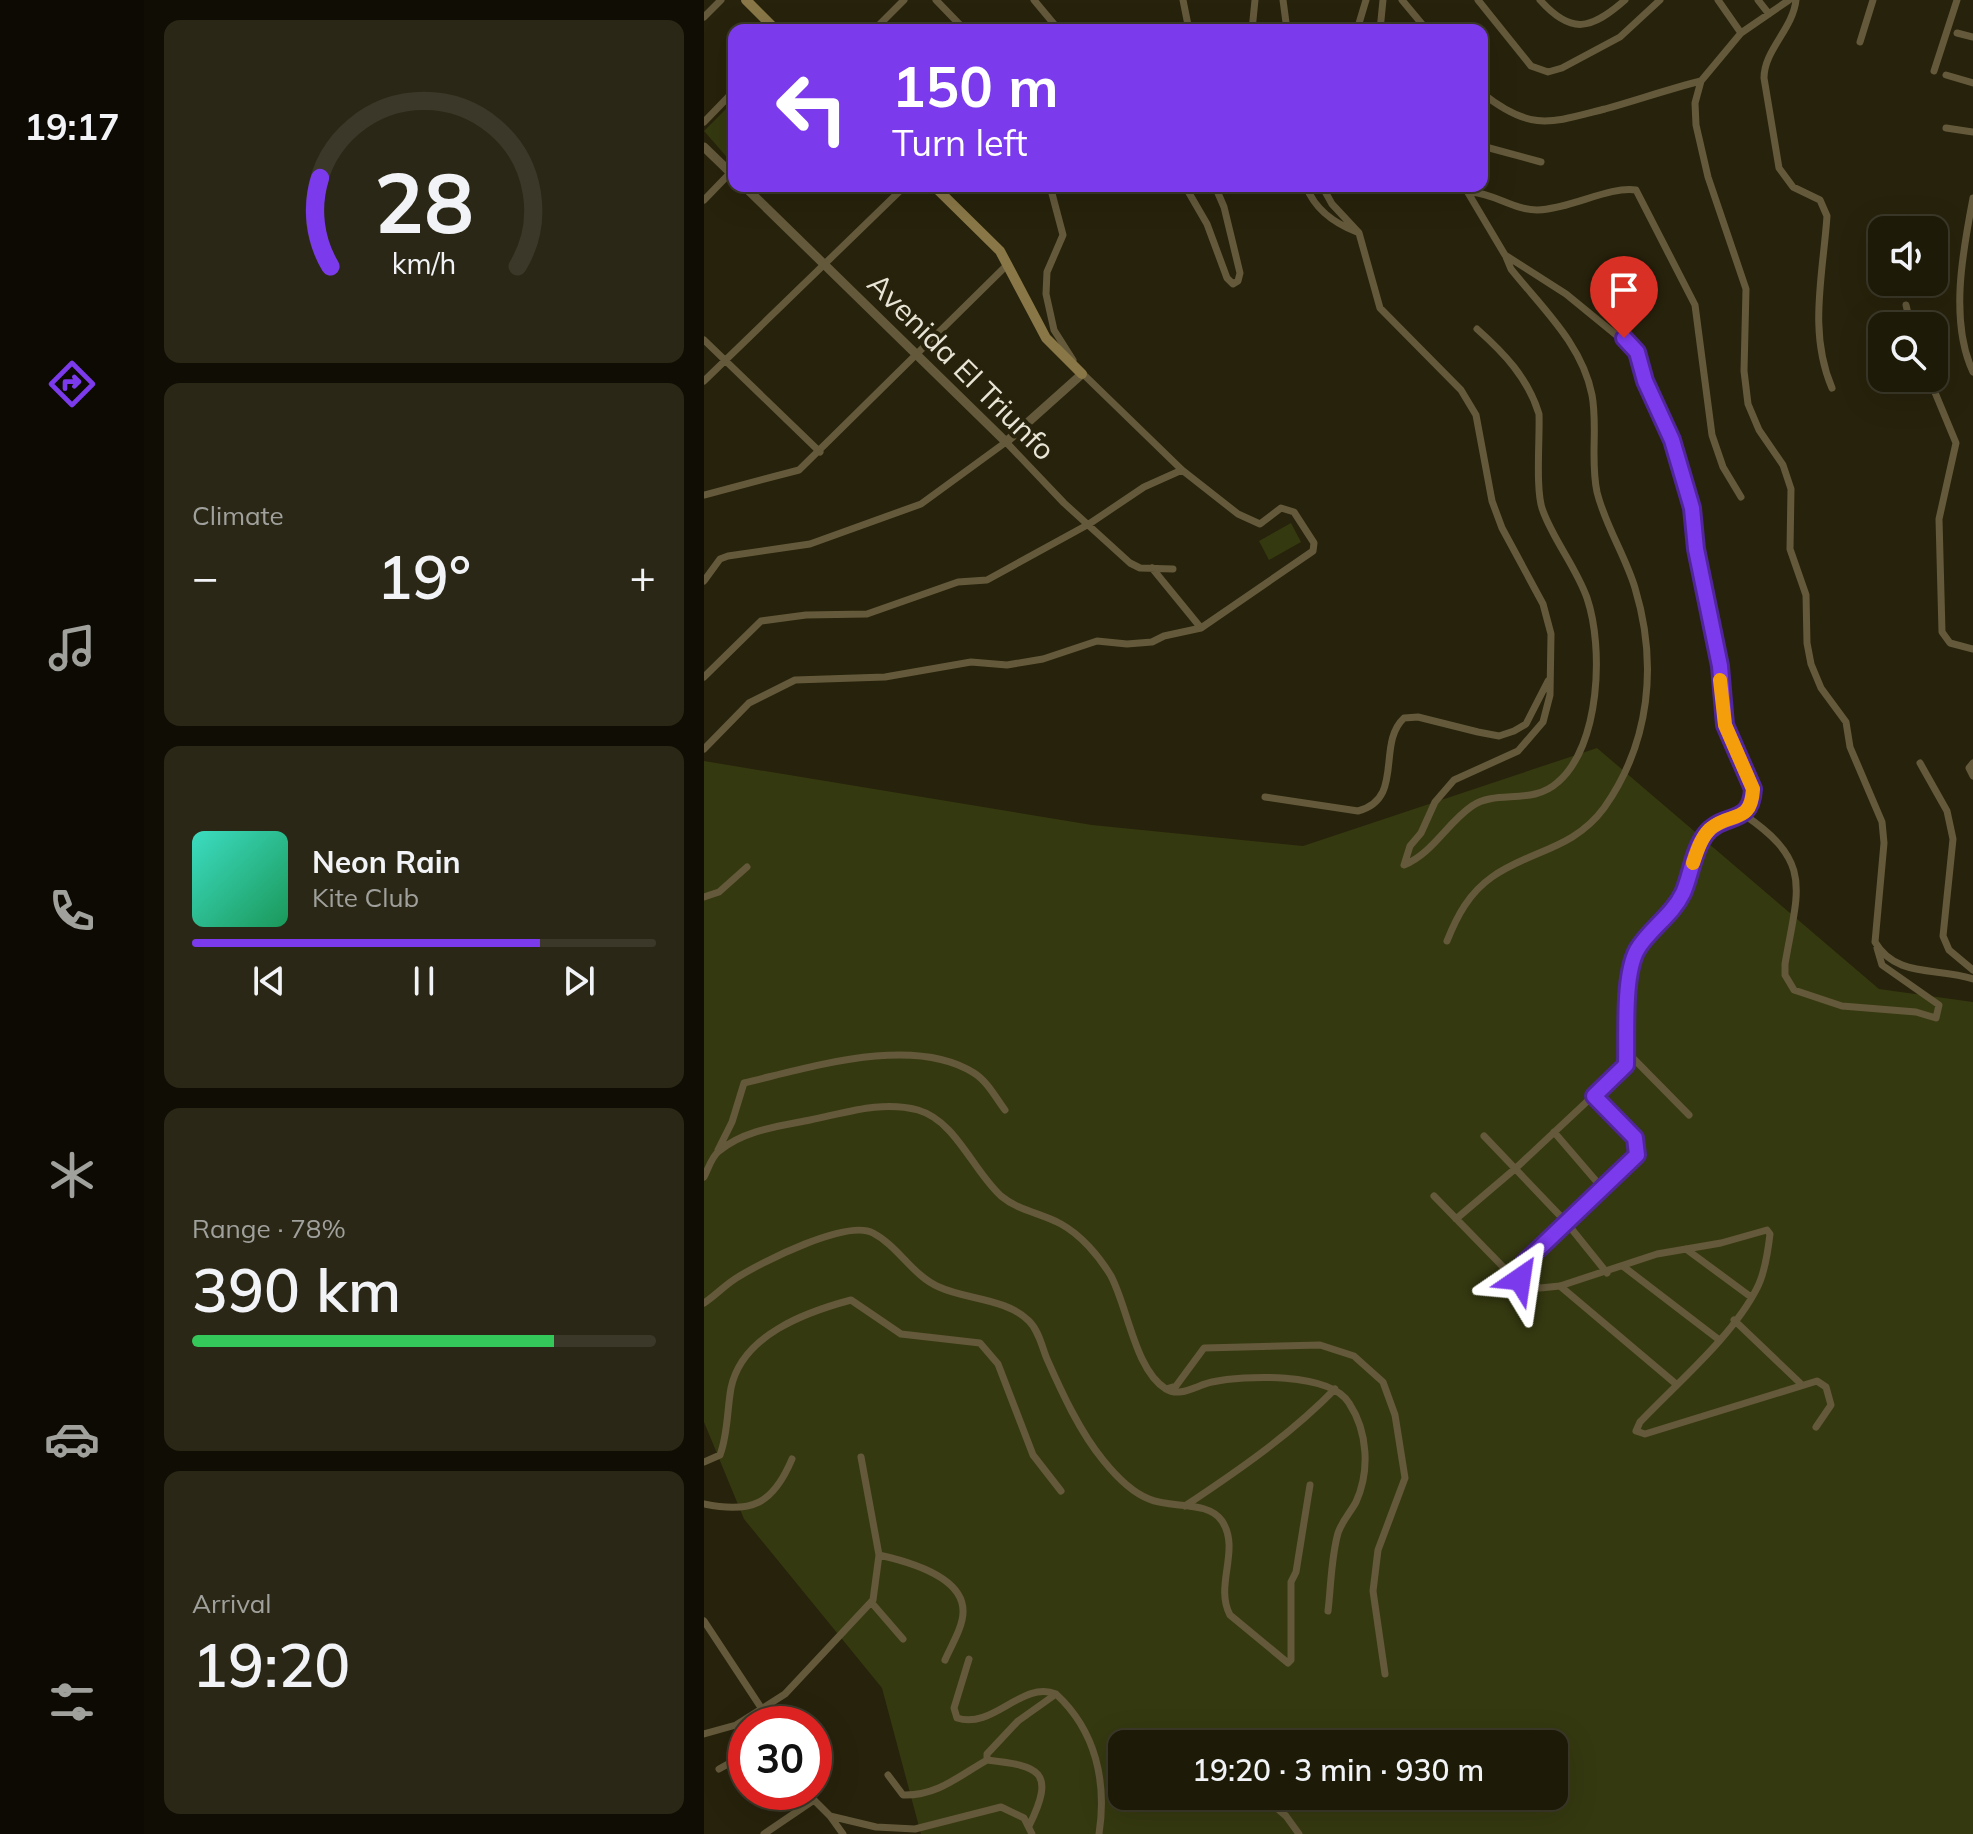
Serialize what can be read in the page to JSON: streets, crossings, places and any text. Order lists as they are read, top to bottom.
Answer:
{
  "streets": {
    "street": ["Avenida El Triunfo"]
  },
  "page": {
    "tabs": "19:17",
    "turn": ["150 m", "Turn left"],
    "tile": [
      "Climate",
      ["Range · 78%", "390 km"],
      ["Arrival", "19:20"]
    ],
    "heat": ["−", "19°", "+"],
    "song": ["Neon Rain", "Kite Club"],
    "limit": "30",
    "trip": "19:20 · 3 min · 930 m",
    "gauge": ["28", "km/h"]
  }
}
